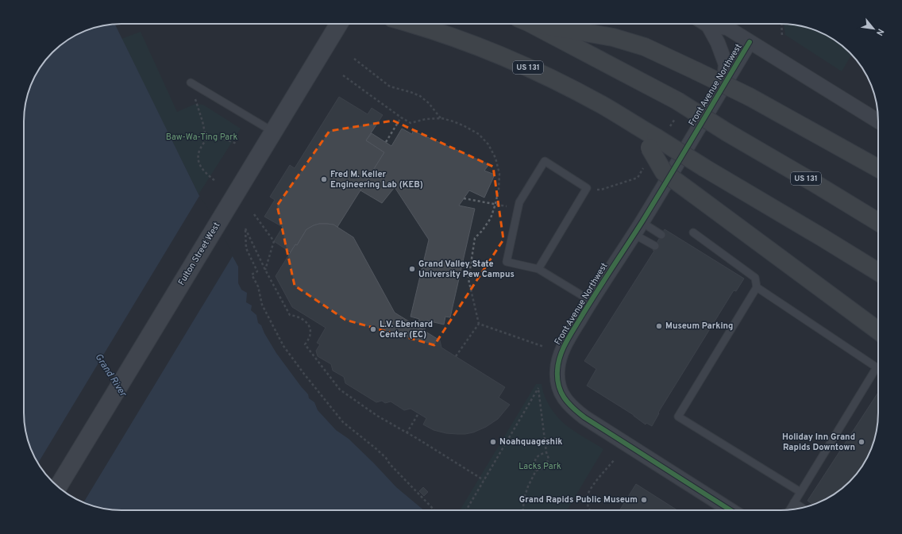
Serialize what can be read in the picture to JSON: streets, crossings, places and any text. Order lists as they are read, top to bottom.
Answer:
{
  "streets": {
    "highway": ["US 131"],
    "main road": ["Fulton Street West"],
    "street": ["Front Avenue Northwest"]
  },
  "water": ["Grand River"],
  "parks": ["Baw-Wa-Ting Park", "Lacks Park"],
  "places": [
    "Fred M. Keller Engineering Lab (KEB)",
    "Grand Valley State University Pew Campus",
    "Museum Parking",
    "L.V. Eberhard Center (EC)",
    "Noahquageshik",
    "Holiday Inn Grand Rapids Downtown",
    "Grand Rapids Public Museum"
  ],
  "north": "bottom right"
}
